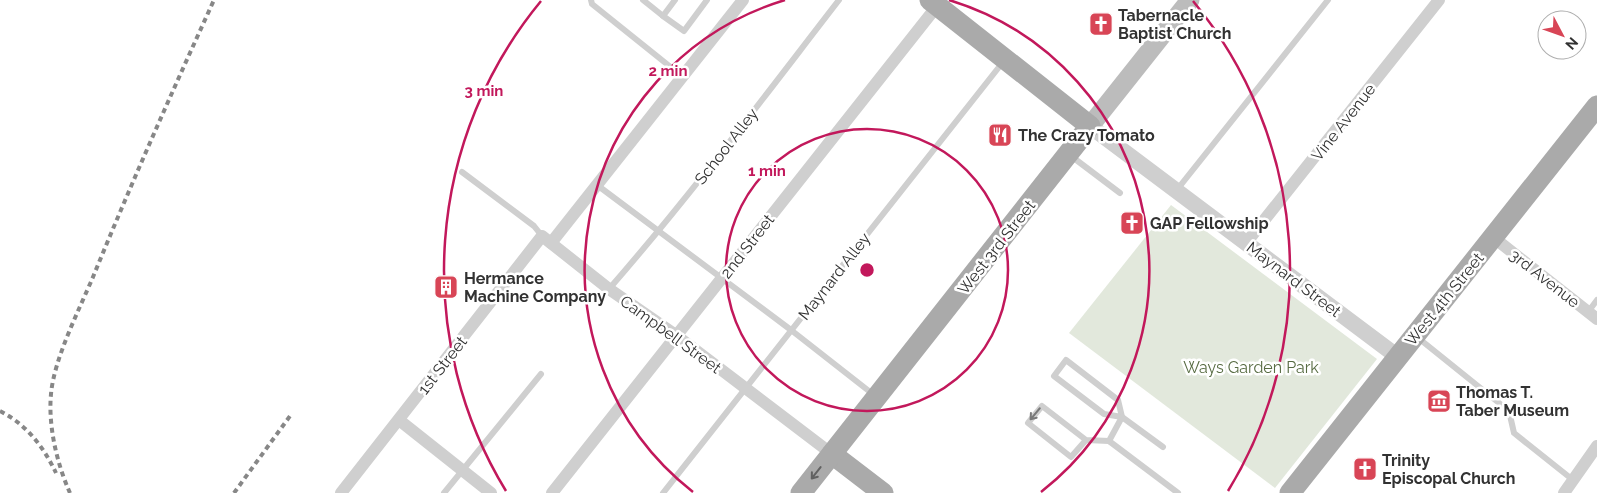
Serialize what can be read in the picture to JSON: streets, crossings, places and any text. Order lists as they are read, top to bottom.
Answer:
{
  "streets": {
    "main road": [
      "West 3rd Street",
      "Maynard Street",
      "West 4th Street",
      "Campbell Street"
    ],
    "street": [
      "Vine Avenue",
      "2nd Street",
      "3rd Avenue",
      "1st Street"
    ],
    "lane": ["School Alley", "Maynard Alley"]
  },
  "crossings": [
    ["Vine Avenue", "Maynard Street"],
    ["School Alley", "Campbell Street"],
    ["2nd Street", "Maynard Street"],
    ["2nd Street", "Campbell Street"],
    ["West 3rd Street", "Maynard Street"],
    ["West 3rd Street", "Campbell Street"],
    ["Maynard Alley", "Maynard Street"],
    ["Maynard Alley", "Campbell Street"],
    ["3rd Avenue", "West 4th Street"],
    ["Maynard Street", "West 4th Street"],
    ["Campbell Street", "1st Street"]
  ],
  "parks": ["Ways Garden Park"],
  "places": {
    "church": ["Tabernacle Baptist Church", "GAP Fellowship", "Trinity Episcopal Church"],
    "restaurant": ["The Crazy Tomato"],
    "building": ["Hermance Machine Company"],
    "museum": ["Thomas T. Taber Museum"]
  },
  "north": "bottom right",
  "rings": ["2 min", "3 min", "1 min"]
}
